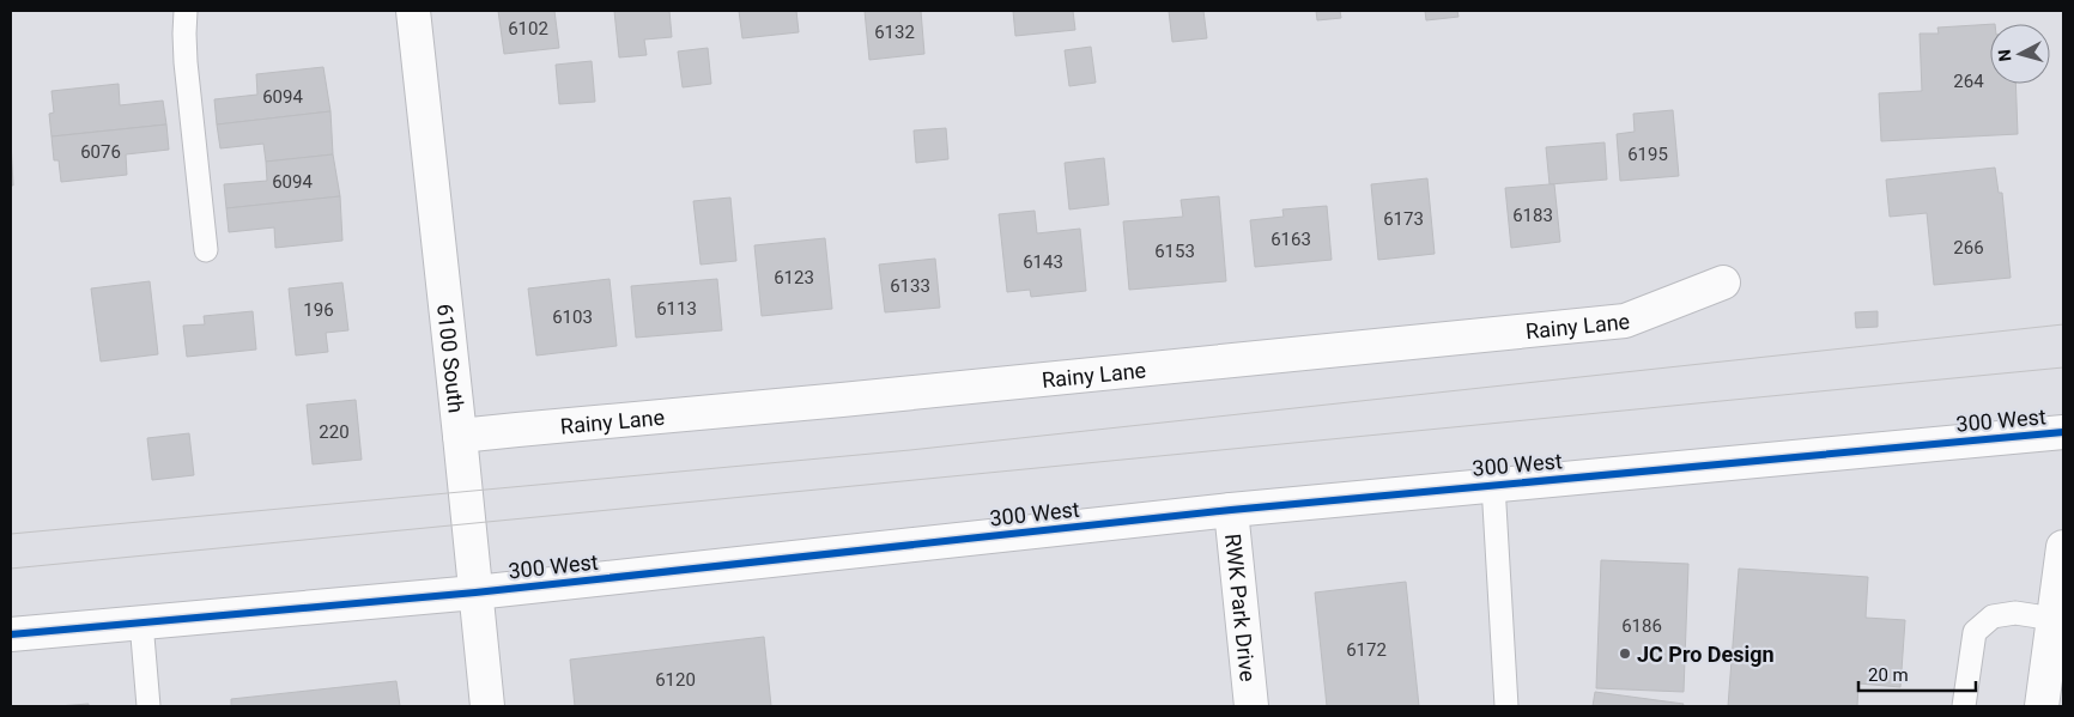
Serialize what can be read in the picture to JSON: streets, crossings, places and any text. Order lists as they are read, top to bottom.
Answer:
{
  "streets": {
    "street": [
      "Rainy Lane",
      "6100 South",
      "300 West",
      "RWK Park Drive"
    ]
  },
  "crossings": [
    ["Rainy Lane", "6100 South"],
    ["6100 South", "300 West"],
    ["300 West", "RWK Park Drive"]
  ],
  "places": ["JC Pro Design"],
  "house_numbers": [
    "6102",
    "6132",
    "264",
    "6094",
    "6076",
    "6195",
    "6094",
    "6183",
    "6173",
    "6163",
    "266",
    "6153",
    "6143",
    "6123",
    "6133",
    "6113",
    "196",
    "6103",
    "220",
    "6186",
    "6172",
    "6120"
  ],
  "scale_bar": "20 m",
  "north": "left"
}
